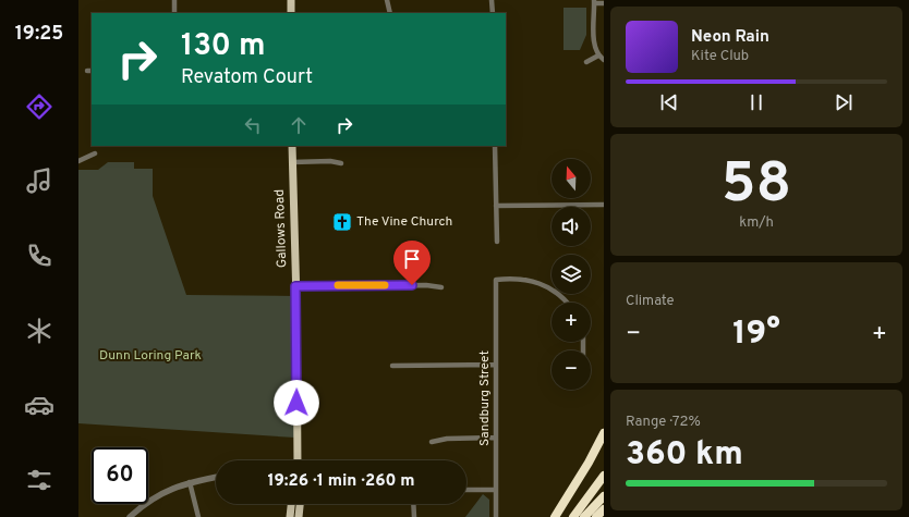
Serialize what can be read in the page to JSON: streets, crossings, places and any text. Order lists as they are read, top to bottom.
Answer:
{
  "streets": {
    "main road": ["Gallows Road"],
    "street": ["Sandburg Street"]
  },
  "parks": ["Dunn Loring Park"],
  "places": {
    "church": ["The Vine Church"]
  },
  "north": "top",
  "page": {
    "tabs": "19:25",
    "turn": ["130 m", "Revatom Court"],
    "song": ["Neon Rain", "Kite Club"],
    "tile": [
      ["58", "km/h"],
      "Climate",
      ["Range · 72%", "360 km"]
    ],
    "map_buttons": ["+", "−"],
    "heat": ["−", "19°", "+"],
    "limit": "60",
    "trip": "19:26 · 1 min · 260 m"
  }
}
